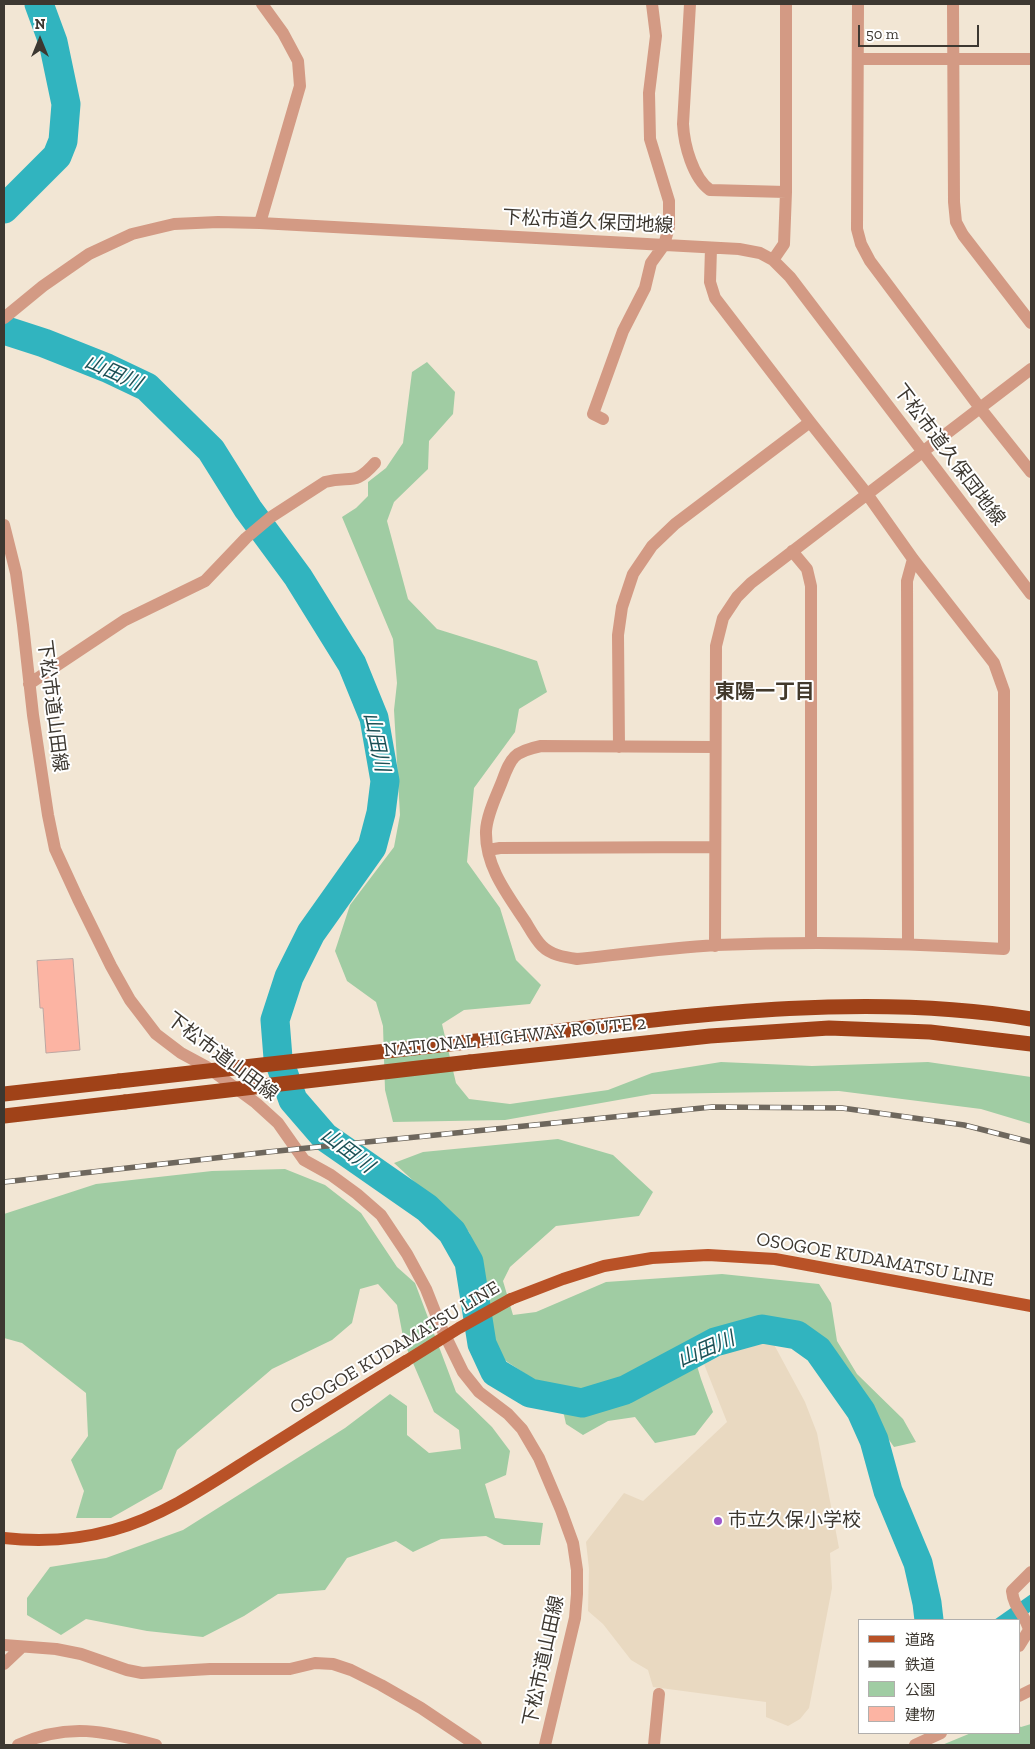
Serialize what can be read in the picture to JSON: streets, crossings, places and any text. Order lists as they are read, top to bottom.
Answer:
{
  "streets": {
    "highway": ["NATIONAL HIGHWAY ROUTE 2"],
    "main road": ["OSOGOE KUDAMATSU LINE"],
    "street": ["下松市道久保団地線", "下松市道山田線"]
  },
  "districts": ["東陽一丁目"],
  "water": ["山田川"],
  "places": ["市立久保小学校"],
  "legend": [
    "道路",
    "鉄道",
    "公園",
    "建物"
  ],
  "scale_bar": "50 m",
  "north": "top"
}
